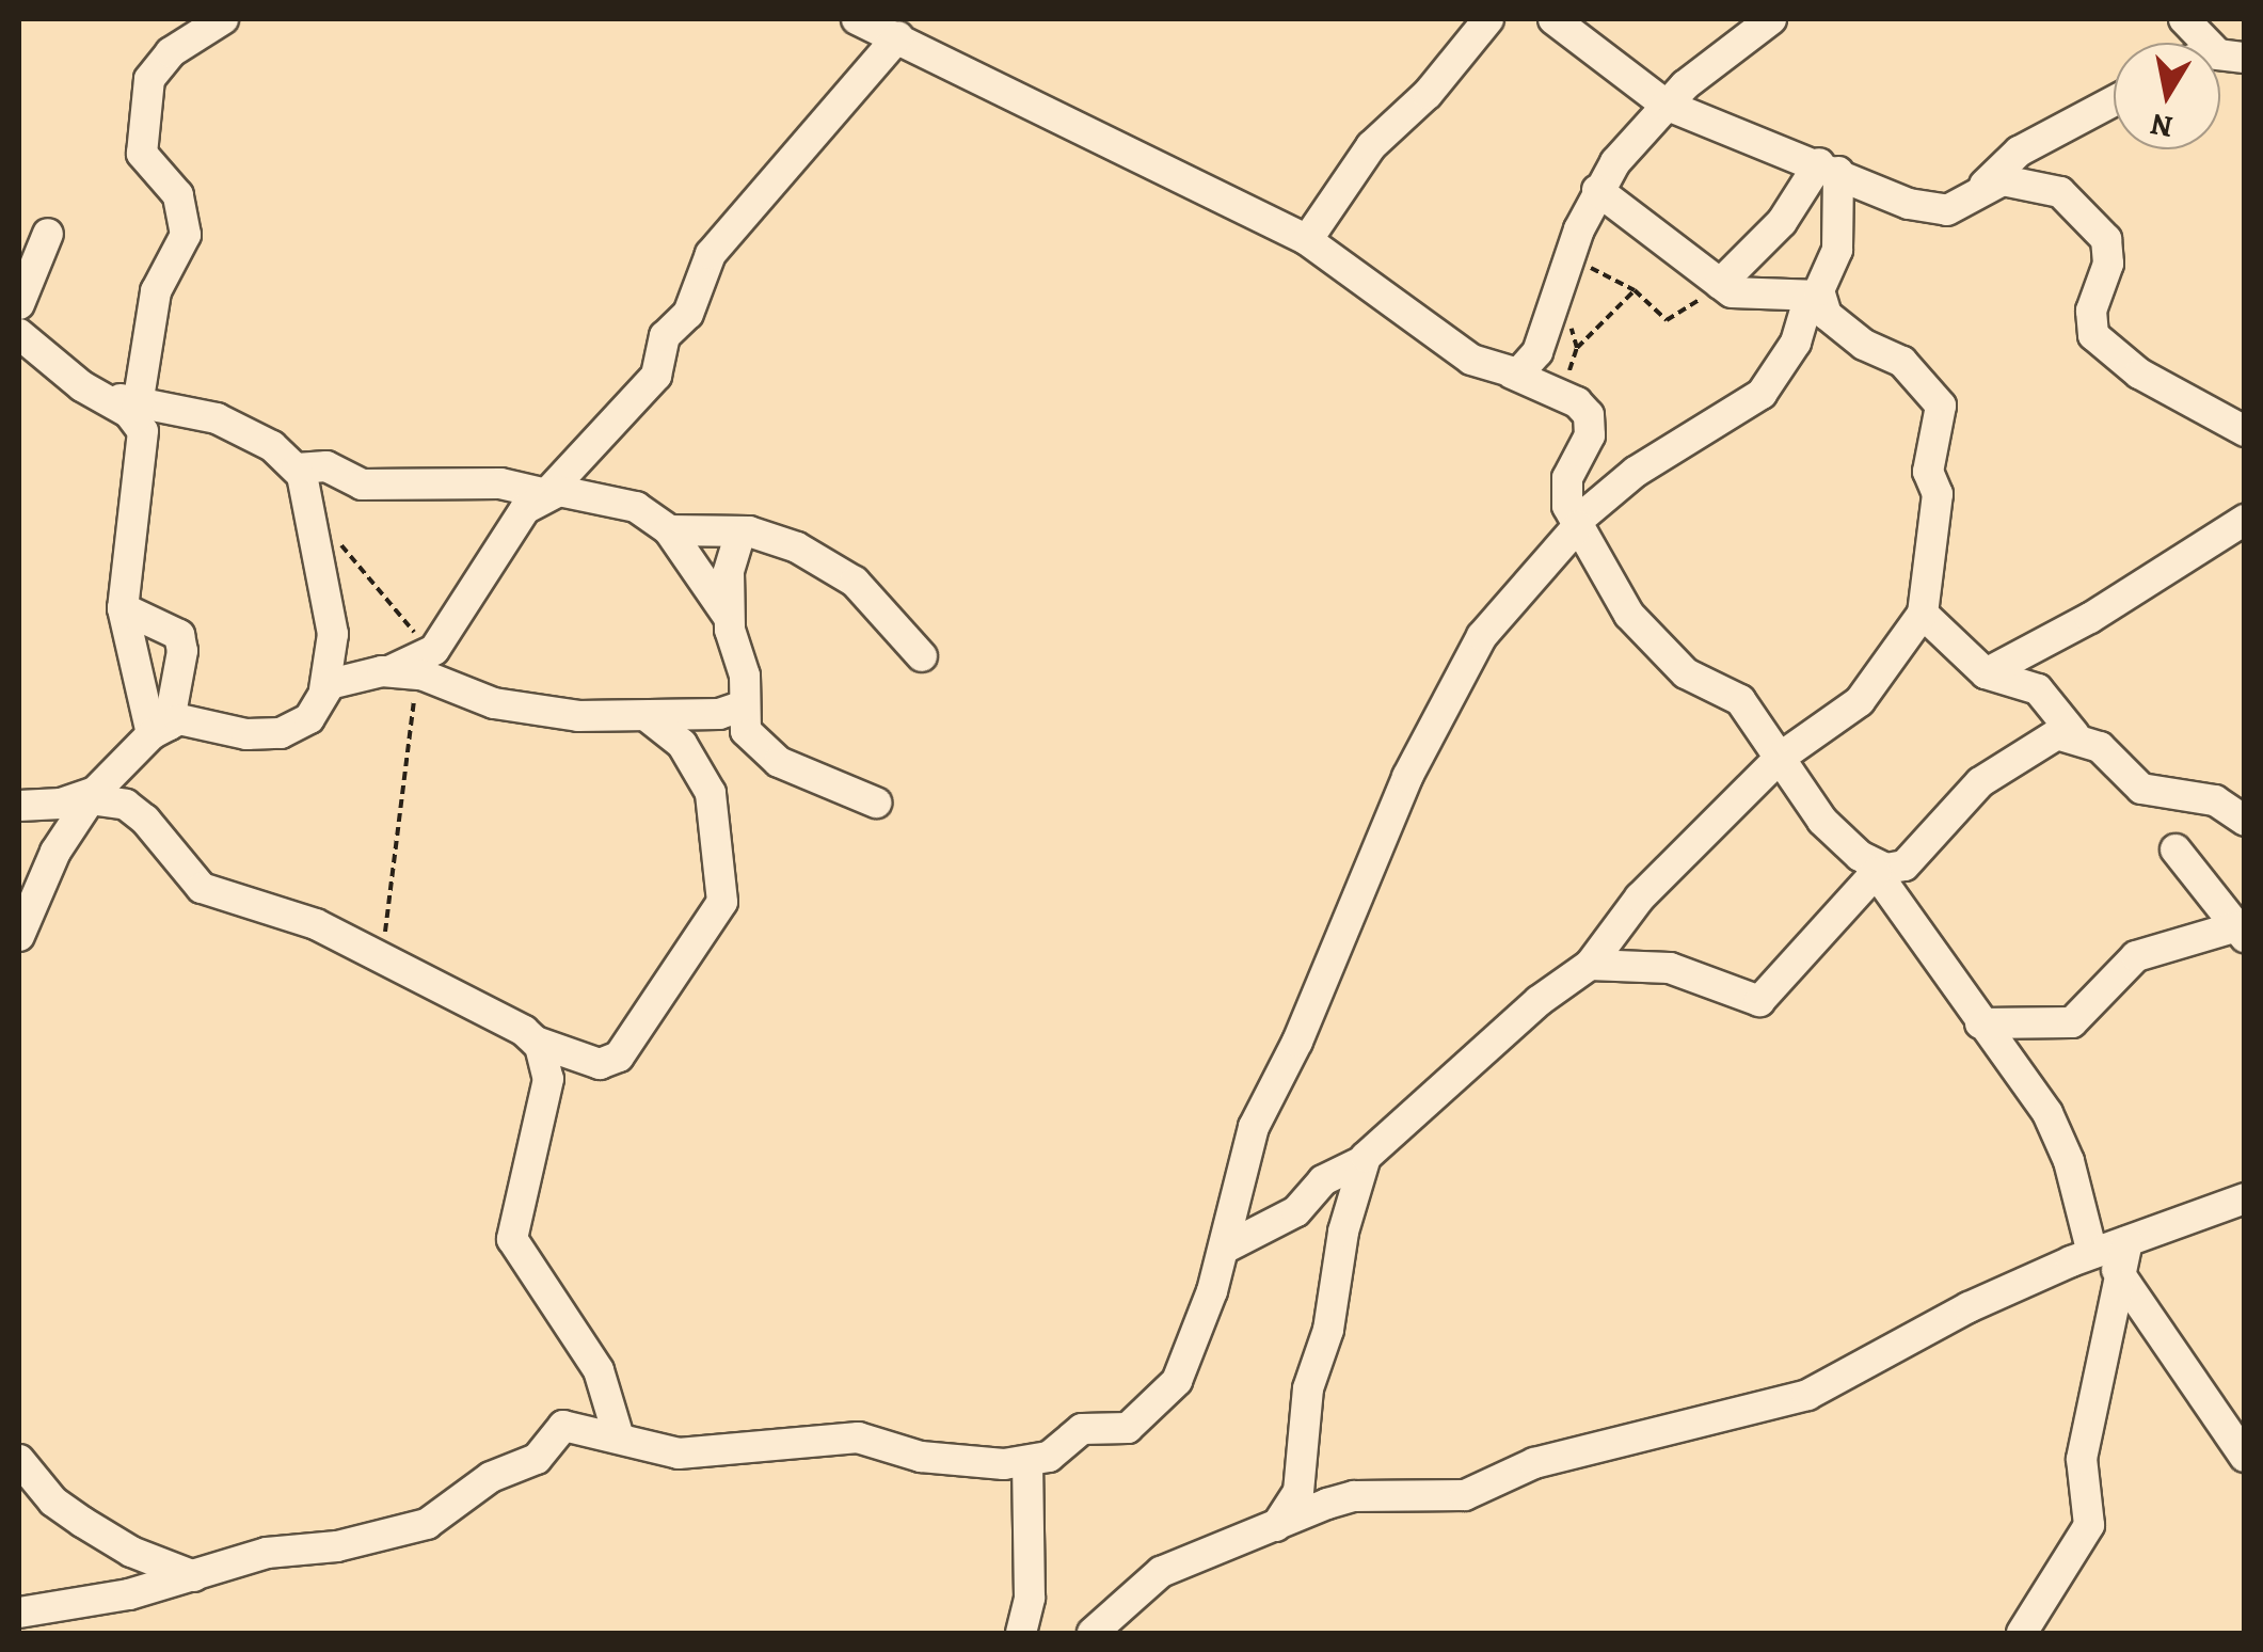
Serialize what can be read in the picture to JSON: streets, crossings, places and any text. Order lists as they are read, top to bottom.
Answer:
{
  "north": "bottom"
}
